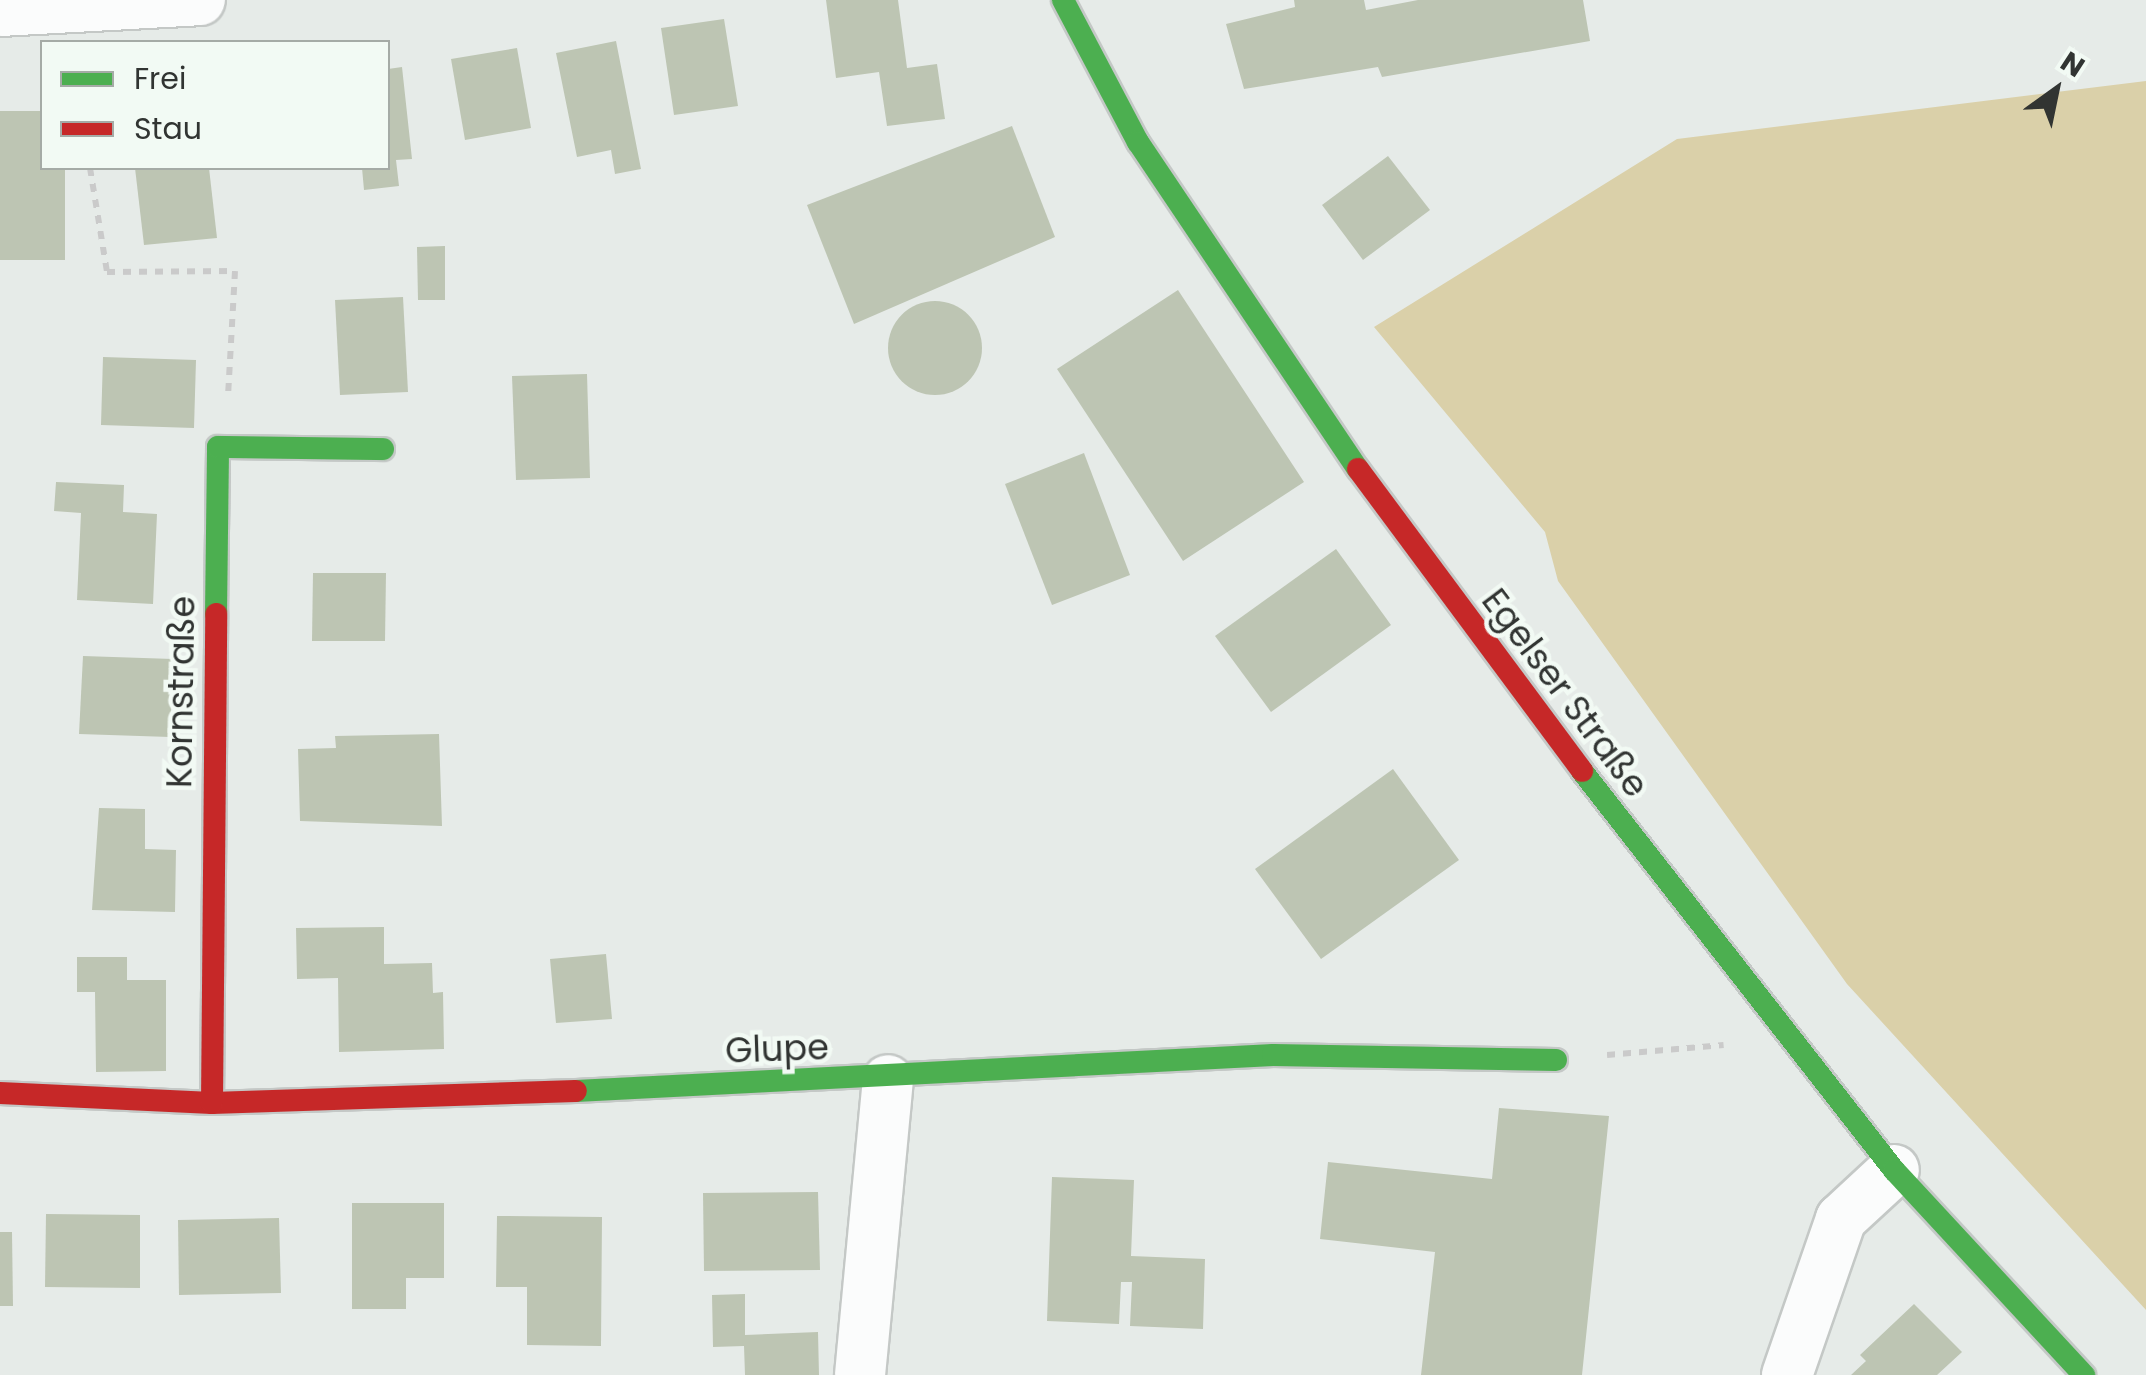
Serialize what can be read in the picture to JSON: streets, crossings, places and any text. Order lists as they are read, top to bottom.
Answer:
{
  "streets": {
    "street": ["Kornstraße", "Egelser Straße", "Glupe"]
  },
  "crossings": [
    ["Kornstraße", "Glupe"]
  ],
  "legend": ["Frei", "Stau"],
  "north": "top right"
}
